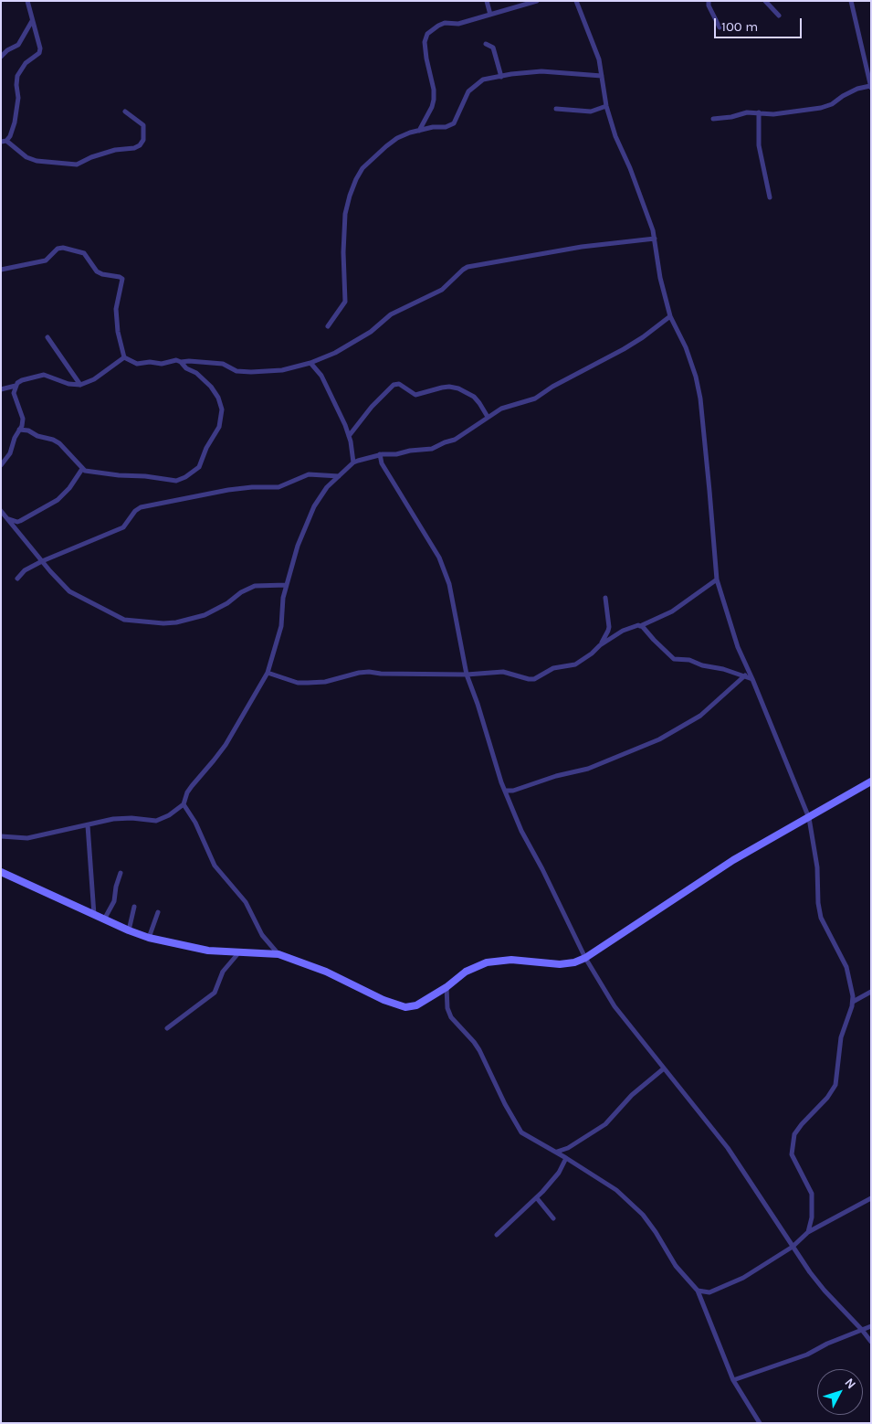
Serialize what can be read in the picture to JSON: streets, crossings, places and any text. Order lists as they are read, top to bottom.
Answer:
{
  "scale_bar": "100 m",
  "north": "top right"
}
